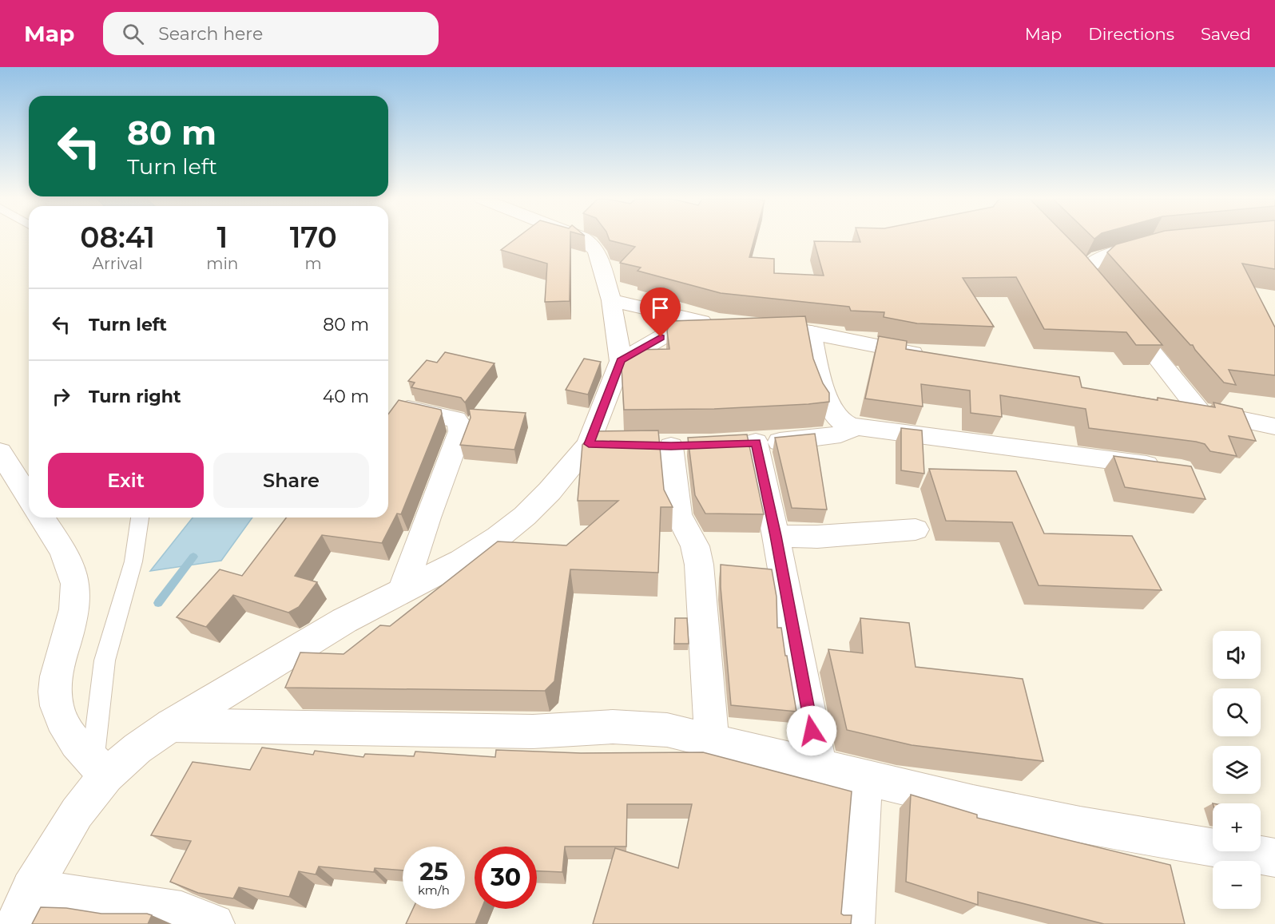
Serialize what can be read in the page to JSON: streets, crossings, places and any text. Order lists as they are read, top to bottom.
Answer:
{
  "page": {
    "header": "Map",
    "search": "Search here",
    "nav": ["Map", "Directions", "Saved"],
    "turn": ["80 m", "Turn left"],
    "eta": [
      "08:41",
      "Arrival",
      "1",
      "min",
      "170",
      "m"
    ],
    "list": [
      {
        "name": "Turn left",
        "value": "80 m"
      },
      {
        "name": "Turn right",
        "value": "40 m"
      }
    ],
    "buttons": ["Exit", "Share"],
    "map_buttons": ["+", "−"],
    "speed": "25 km/h",
    "limit": "30"
  }
}
